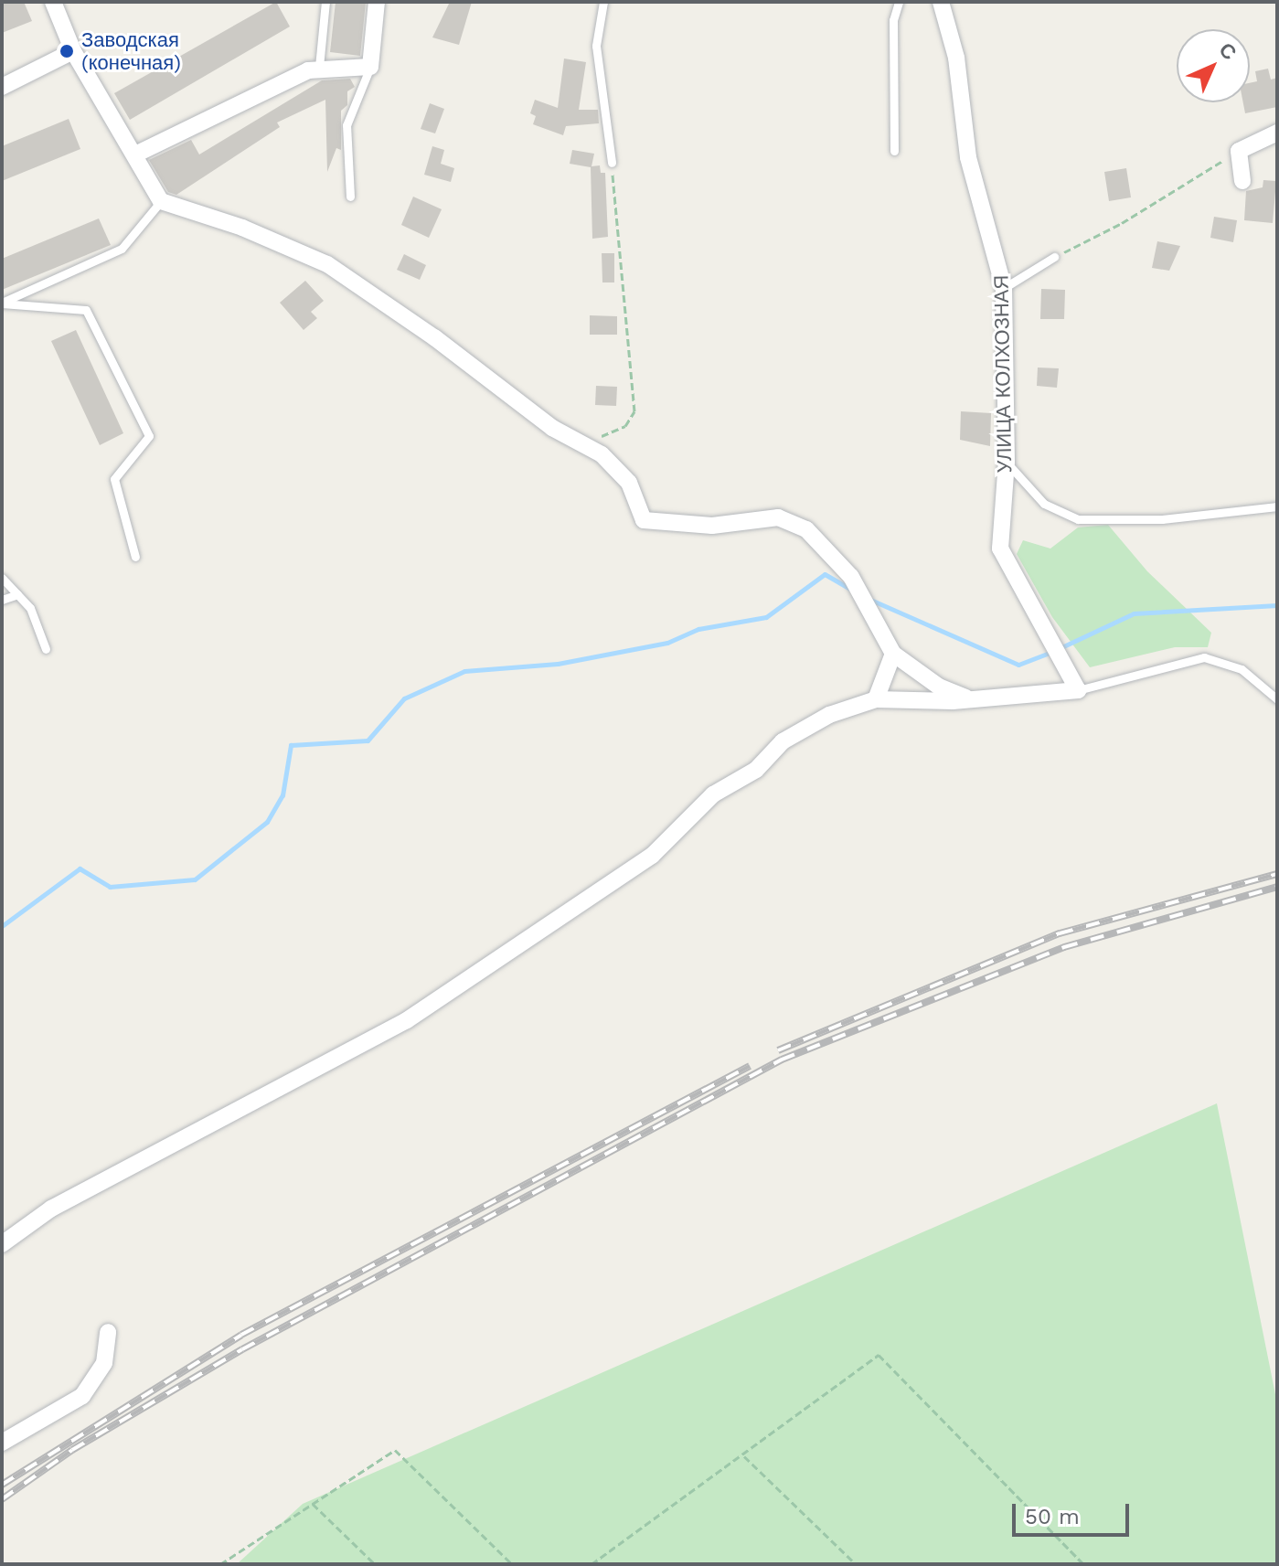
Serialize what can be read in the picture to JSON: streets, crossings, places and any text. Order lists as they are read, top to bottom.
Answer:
{
  "streets": {
    "street": ["УЛИЦА КОЛХОЗНАЯ"]
  },
  "places": ["Заводская (конечная)"],
  "scale_bar": "50 m",
  "north": "top right"
}
